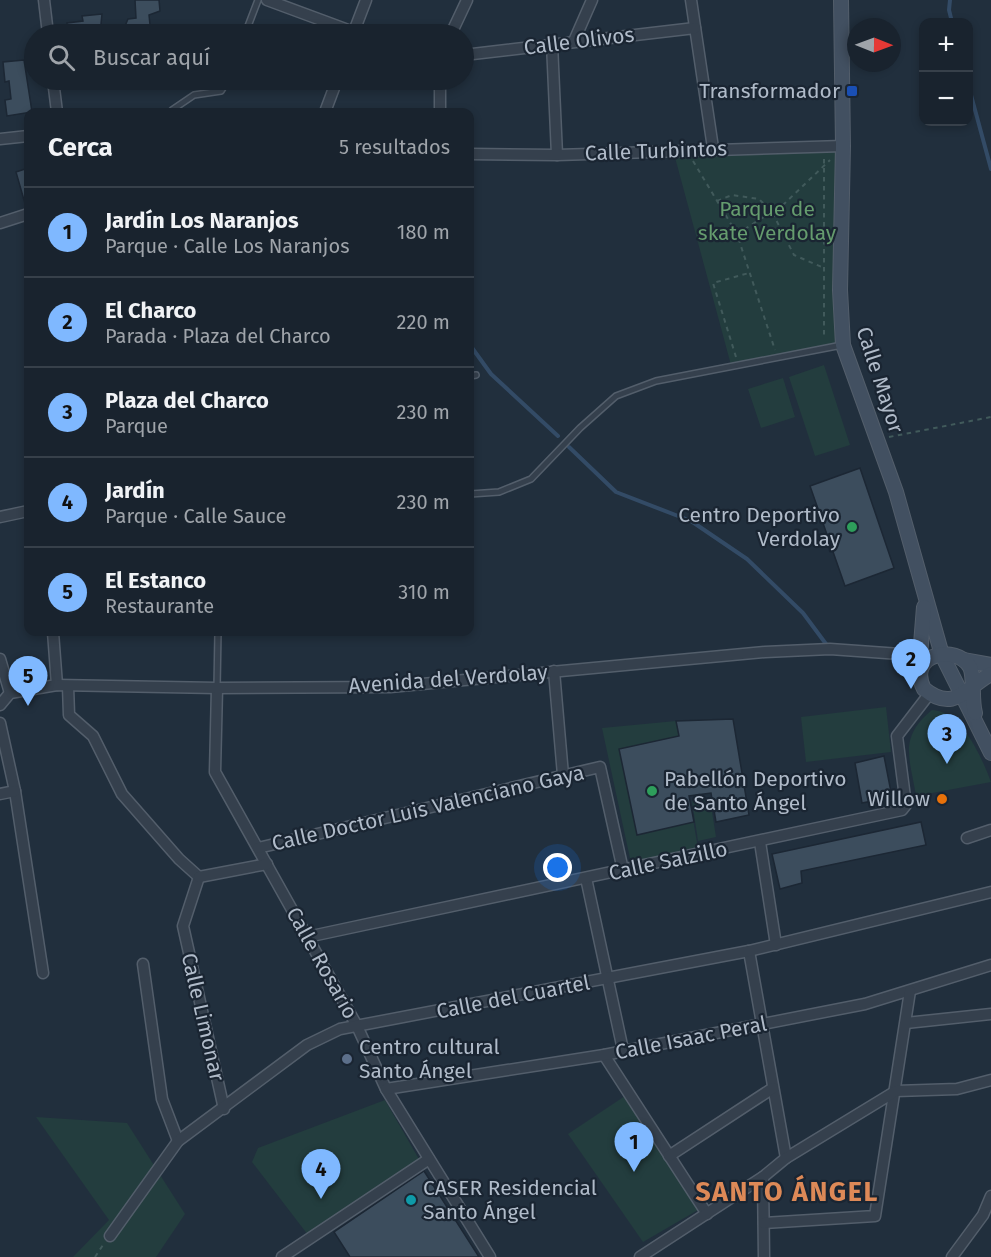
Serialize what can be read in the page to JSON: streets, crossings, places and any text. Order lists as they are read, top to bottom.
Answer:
{
  "streets": {
    "main road": ["Calle Mayor"],
    "street": [
      "Calle Olivos",
      "Calle Turbintos",
      "Avenida del Verdolay",
      "Calle Doctor Luis Valenciano Gaya",
      "Calle Salzillo",
      "Calle Rosario",
      "Calle del Cuartel",
      "Calle Limonar",
      "Calle Isaac Peral"
    ]
  },
  "crossings": [
    ["Calle Turbintos", "Calle Mayor"],
    ["Calle Mayor", "Avenida del Verdolay"],
    ["Avenida del Verdolay", "Calle Rosario"],
    ["Calle Doctor Luis Valenciano Gaya", "Calle Salzillo"],
    ["Calle Doctor Luis Valenciano Gaya", "Calle Rosario"],
    ["Calle Salzillo", "Calle Rosario"],
    ["Calle Rosario", "Calle del Cuartel"],
    ["Calle Rosario", "Calle Isaac Peral"],
    ["Calle del Cuartel", "Calle Limonar"]
  ],
  "districts": ["SANTO ÁNGEL"],
  "parks": ["Parque de skate Verdolay"],
  "places": {
    "transit": ["Transformador"],
    "other": [
      "Centro Deportivo Verdolay",
      "Pabellón Deportivo de Santo Ángel",
      "Willow",
      "Centro cultural Santo Ángel",
      "CASER Residencial Santo Ángel"
    ]
  },
  "north": "right",
  "page": {
    "map_buttons": ["+", "−"],
    "search": "Buscar aquí",
    "heading": ["Cerca", "5 resultados"],
    "list": [
      {
        "mark": "1",
        "name": "Jardín Los Naranjos",
        "note": "Parque · Calle Los Naranjos",
        "value": "180 m"
      },
      {
        "mark": "2",
        "name": "El Charco",
        "note": "Parada · Plaza del Charco",
        "value": "220 m"
      },
      {
        "mark": "3",
        "name": "Plaza del Charco",
        "note": "Parque",
        "value": "230 m"
      },
      {
        "mark": "4",
        "name": "Jardín",
        "note": "Parque · Calle Sauce",
        "value": "230 m"
      },
      {
        "mark": "5",
        "name": "El Estanco",
        "note": "Restaurante",
        "value": "310 m"
      }
    ],
    "pins": [
      "2",
      "5",
      "3",
      "1",
      "4"
    ]
  }
}
